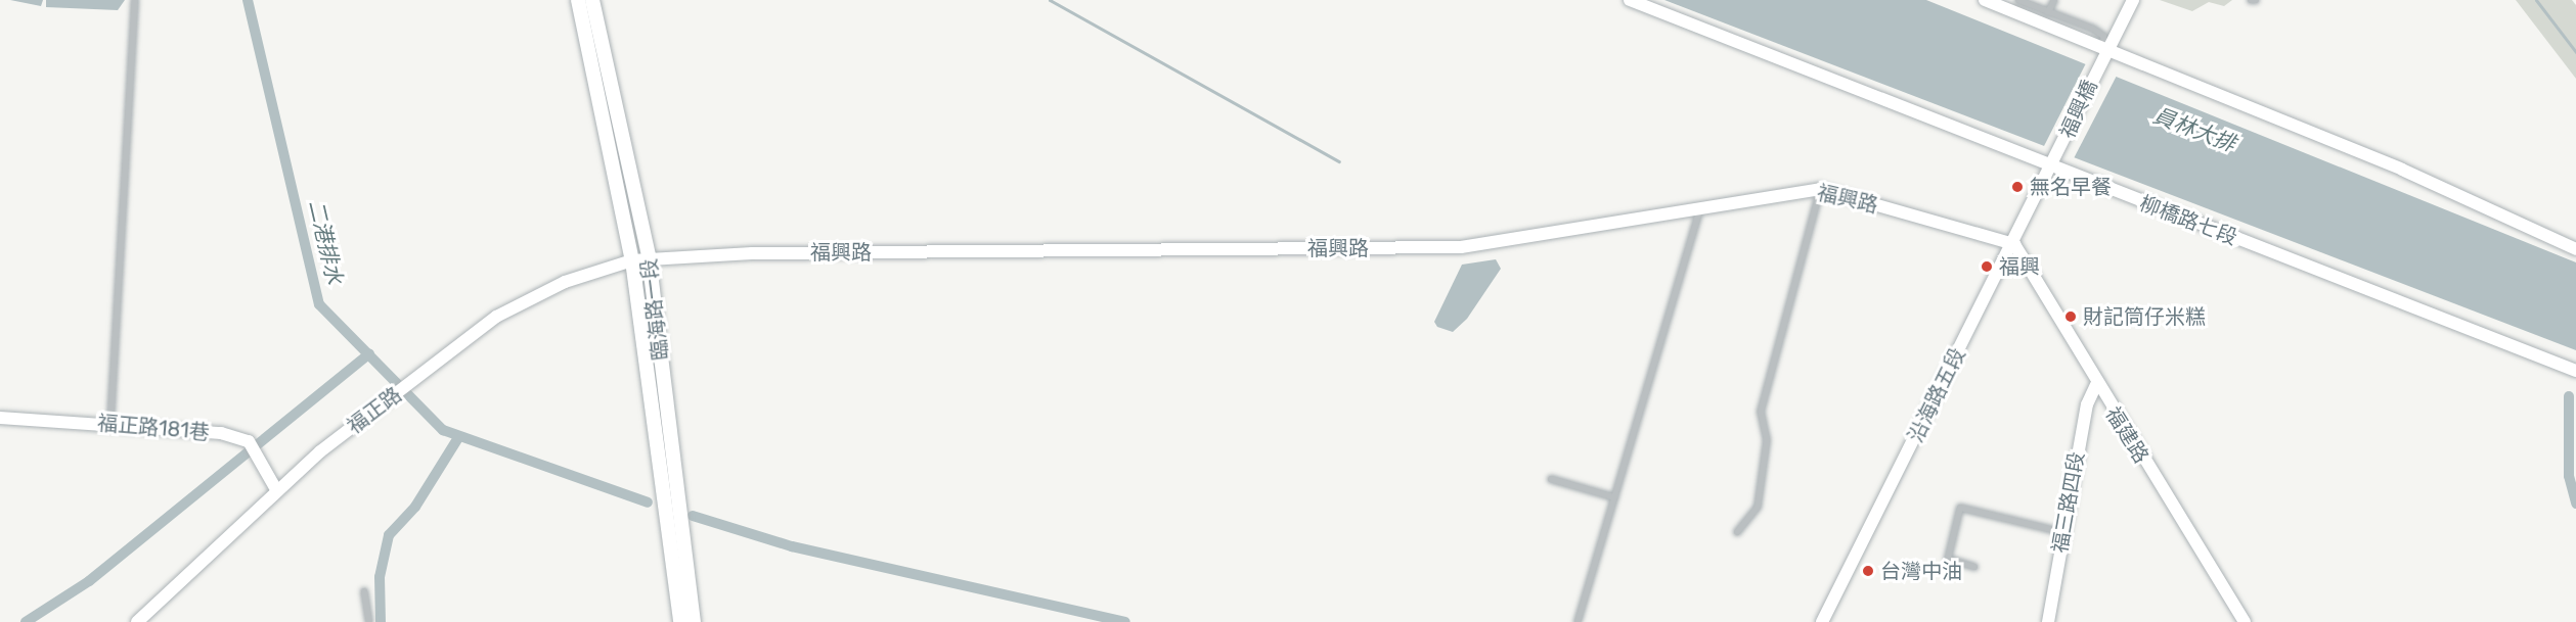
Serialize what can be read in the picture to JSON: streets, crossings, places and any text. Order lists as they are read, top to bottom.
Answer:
{
  "streets": {
    "main road": ["臨海路一段"],
    "street": [
      "福興橋",
      "福興路",
      "柳橋路七段",
      "沿海路五段",
      "福正路",
      "福正路181巷",
      "福建路",
      "福三路四段"
    ]
  },
  "crossings": [
    ["福興橋", "柳橋路七段"],
    ["福興橋", "沿海路五段"],
    ["福興路", "臨海路一段"],
    ["福興路", "沿海路五段"],
    ["福興路", "福正路"],
    ["福興路", "福建路"],
    ["柳橋路七段", "沿海路五段"],
    ["臨海路一段", "福正路"],
    ["沿海路五段", "福建路"],
    ["福正路", "福正路181巷"],
    ["福建路", "福三路四段"]
  ],
  "water": ["員林大排", "二港排水"],
  "places": [
    "無名早餐",
    "福興",
    "財記筒仔米糕",
    "台灣中油"
  ]
}
